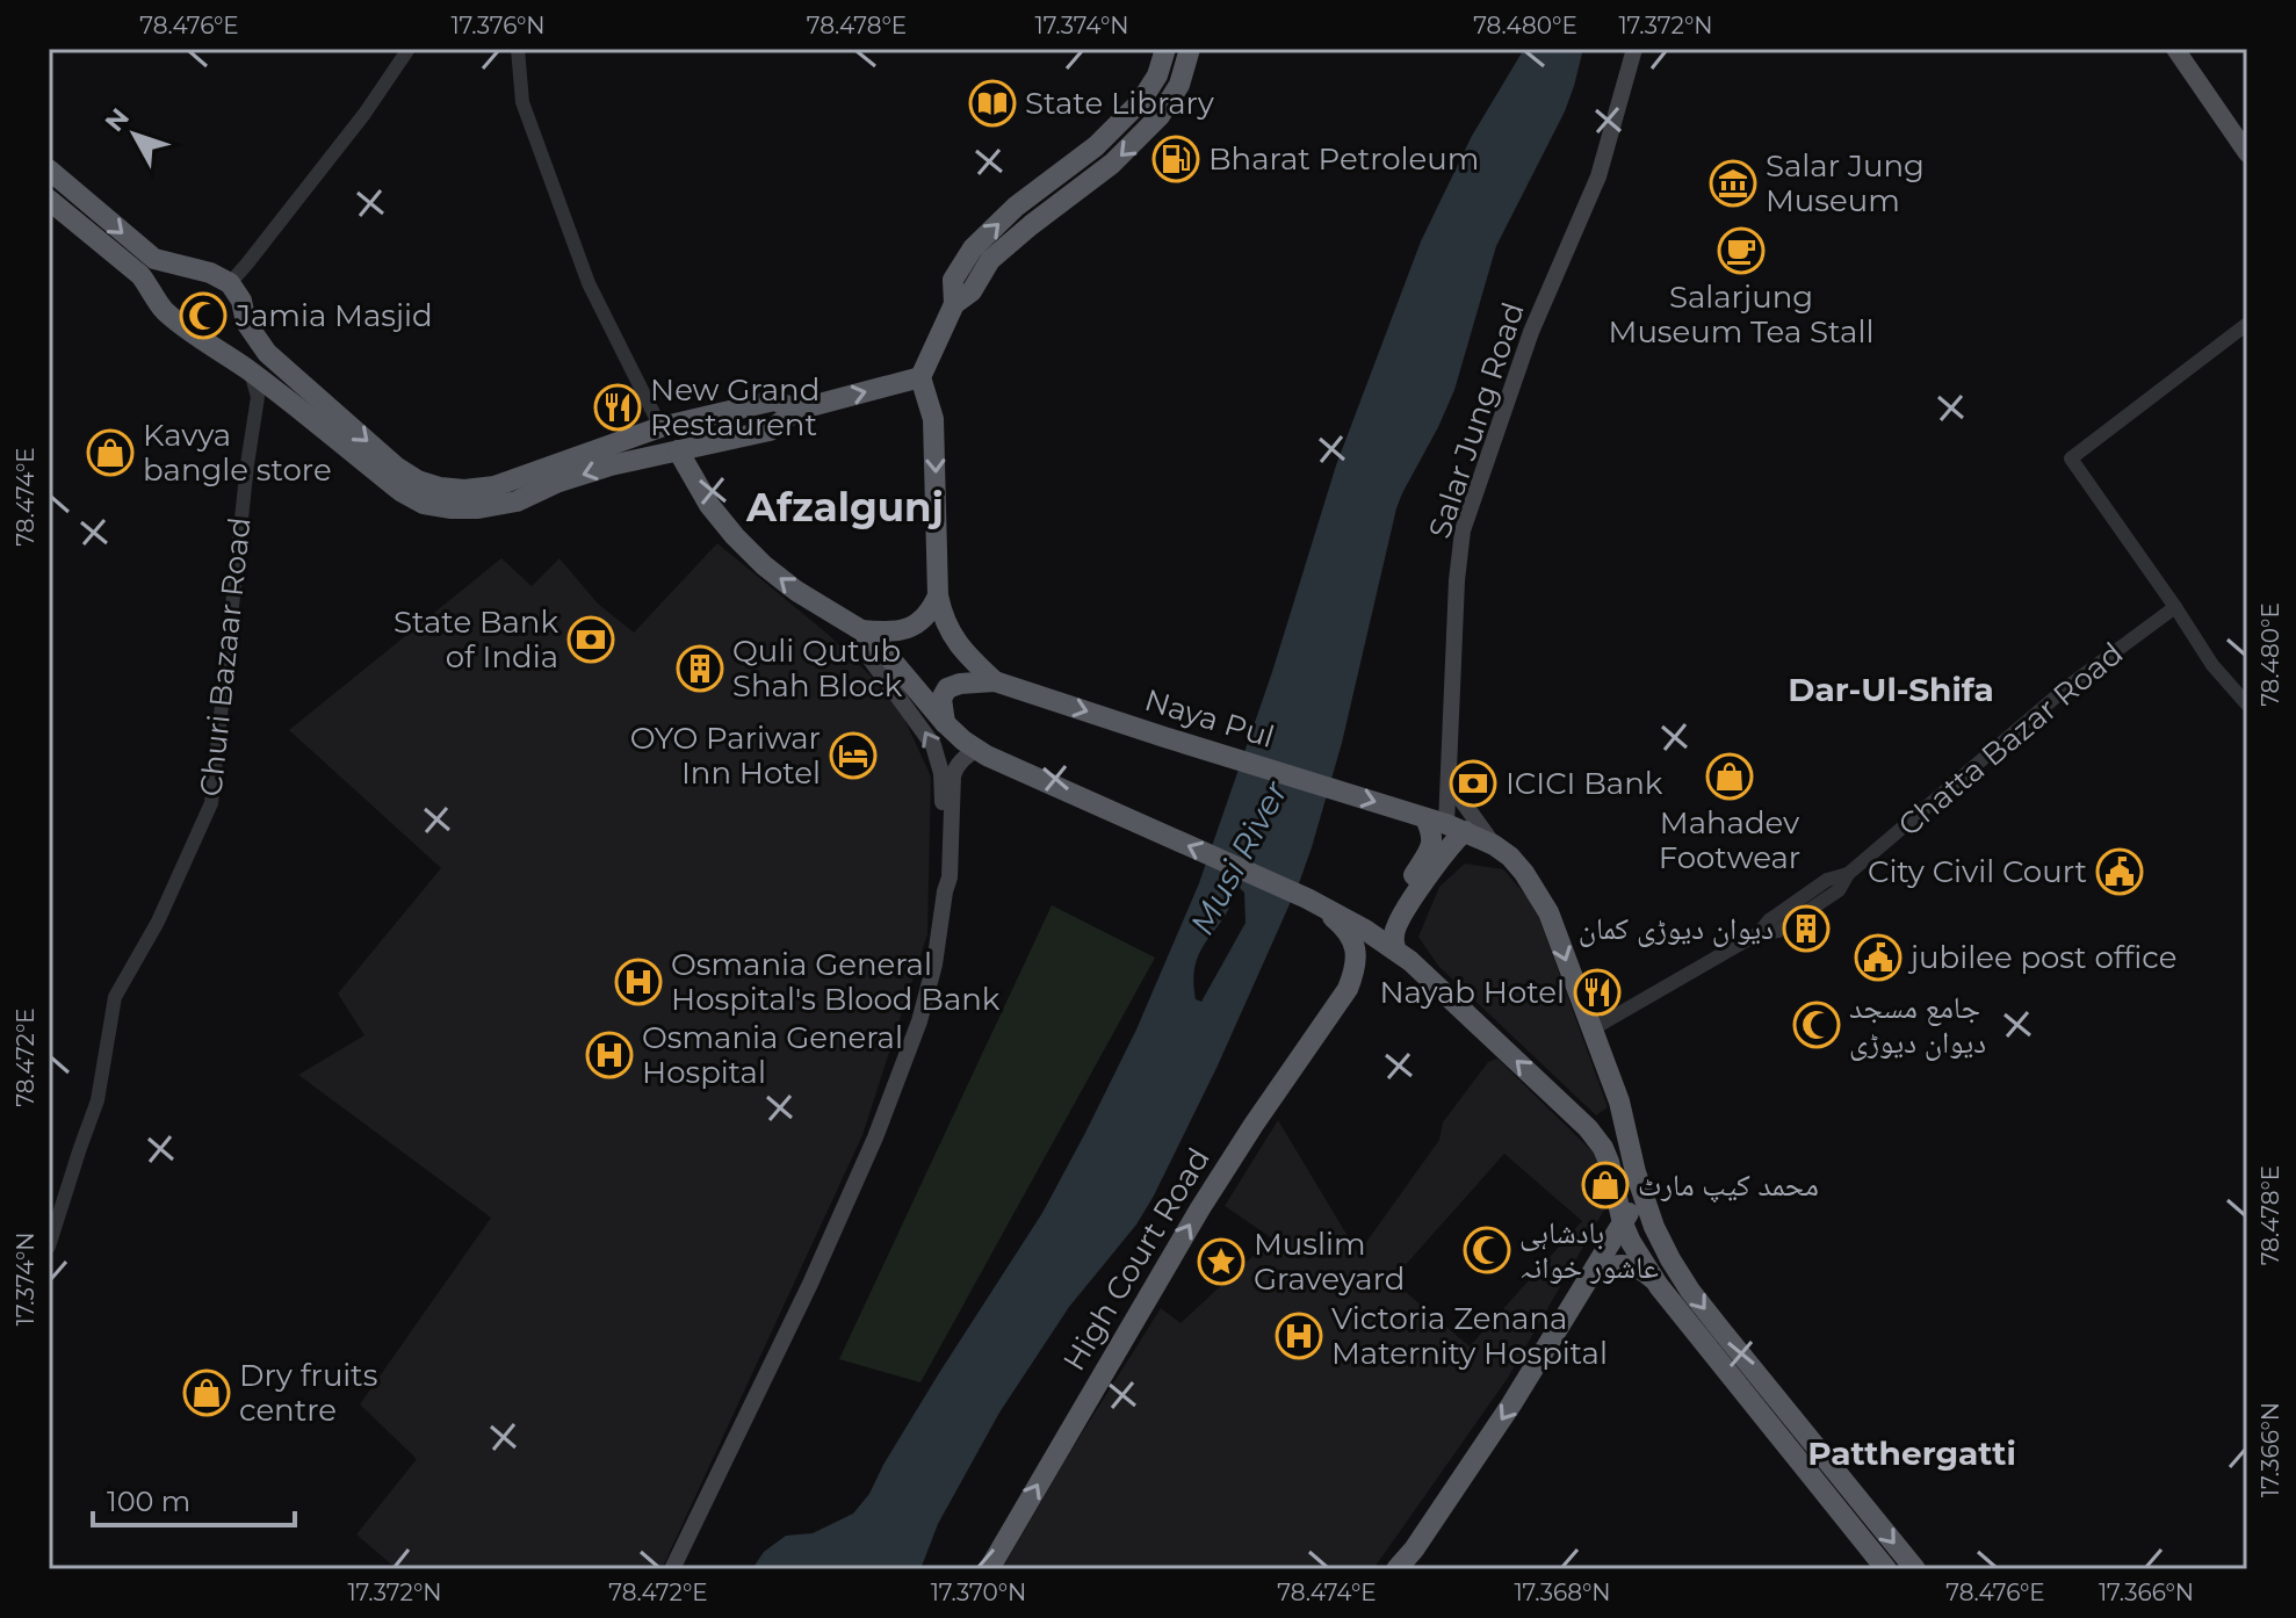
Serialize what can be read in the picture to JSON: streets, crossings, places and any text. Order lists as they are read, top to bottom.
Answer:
{
  "streets": {
    "highway": ["Naya Pul", "High Court Road"],
    "main road": ["Salar Jung Road"],
    "street": ["Churi Bazaar Road", "Chatta Bazar Road"]
  },
  "crossings": [
    ["Salar Jung Road", "Naya Pul"],
    ["Naya Pul", "Chatta Bazar Road"]
  ],
  "one_way": ["High Court Road"],
  "districts": ["Afzalgunj", "Dar-Ul-Shifa", "Patthergatti"],
  "water": ["Musi River"],
  "places": {
    "library": ["State Library"],
    "fuel station": ["Bharat Petroleum"],
    "museum": ["Salar Jung Museum"],
    "cafe": ["Salarjung Museum Tea Stall"],
    "mosque": ["Jamia Masjid", "جامع مسجد دیوان دیوڑی", "بادشاہی عاشور خوانہ"],
    "restaurant": ["New Grand Restaurent", "Nayab Hotel"],
    "shop": [
      "Kavya bangle store",
      "Mahadev Footwear",
      "محمد کیپ مارٹ",
      "Dry fruits centre"
    ],
    "bank": ["State Bank of India", "ICICI Bank"],
    "building": ["Quli Qutub Shah Block", "دیوان دیوڑی کمان"],
    "hotel": ["OYO Pariwar Inn Hotel"],
    "public building": ["City Civil Court", "jubilee post office"],
    "hospital": ["Osmania General Hospital's Blood Bank", "Osmania General Hospital", "Victoria Zenana Maternity Hospital"],
    "place": ["Muslim Graveyard"]
  },
  "scale_bar": "100 m",
  "north": "top left",
  "coordinates": [
    "78.476°E",
    "17.376°N",
    "78.478°E",
    "17.374°N",
    "78.480°E",
    "17.372°N",
    "78.474°E",
    "78.472°E",
    "17.366°N",
    "17.370°N",
    "17.368°N"
  ]
}
